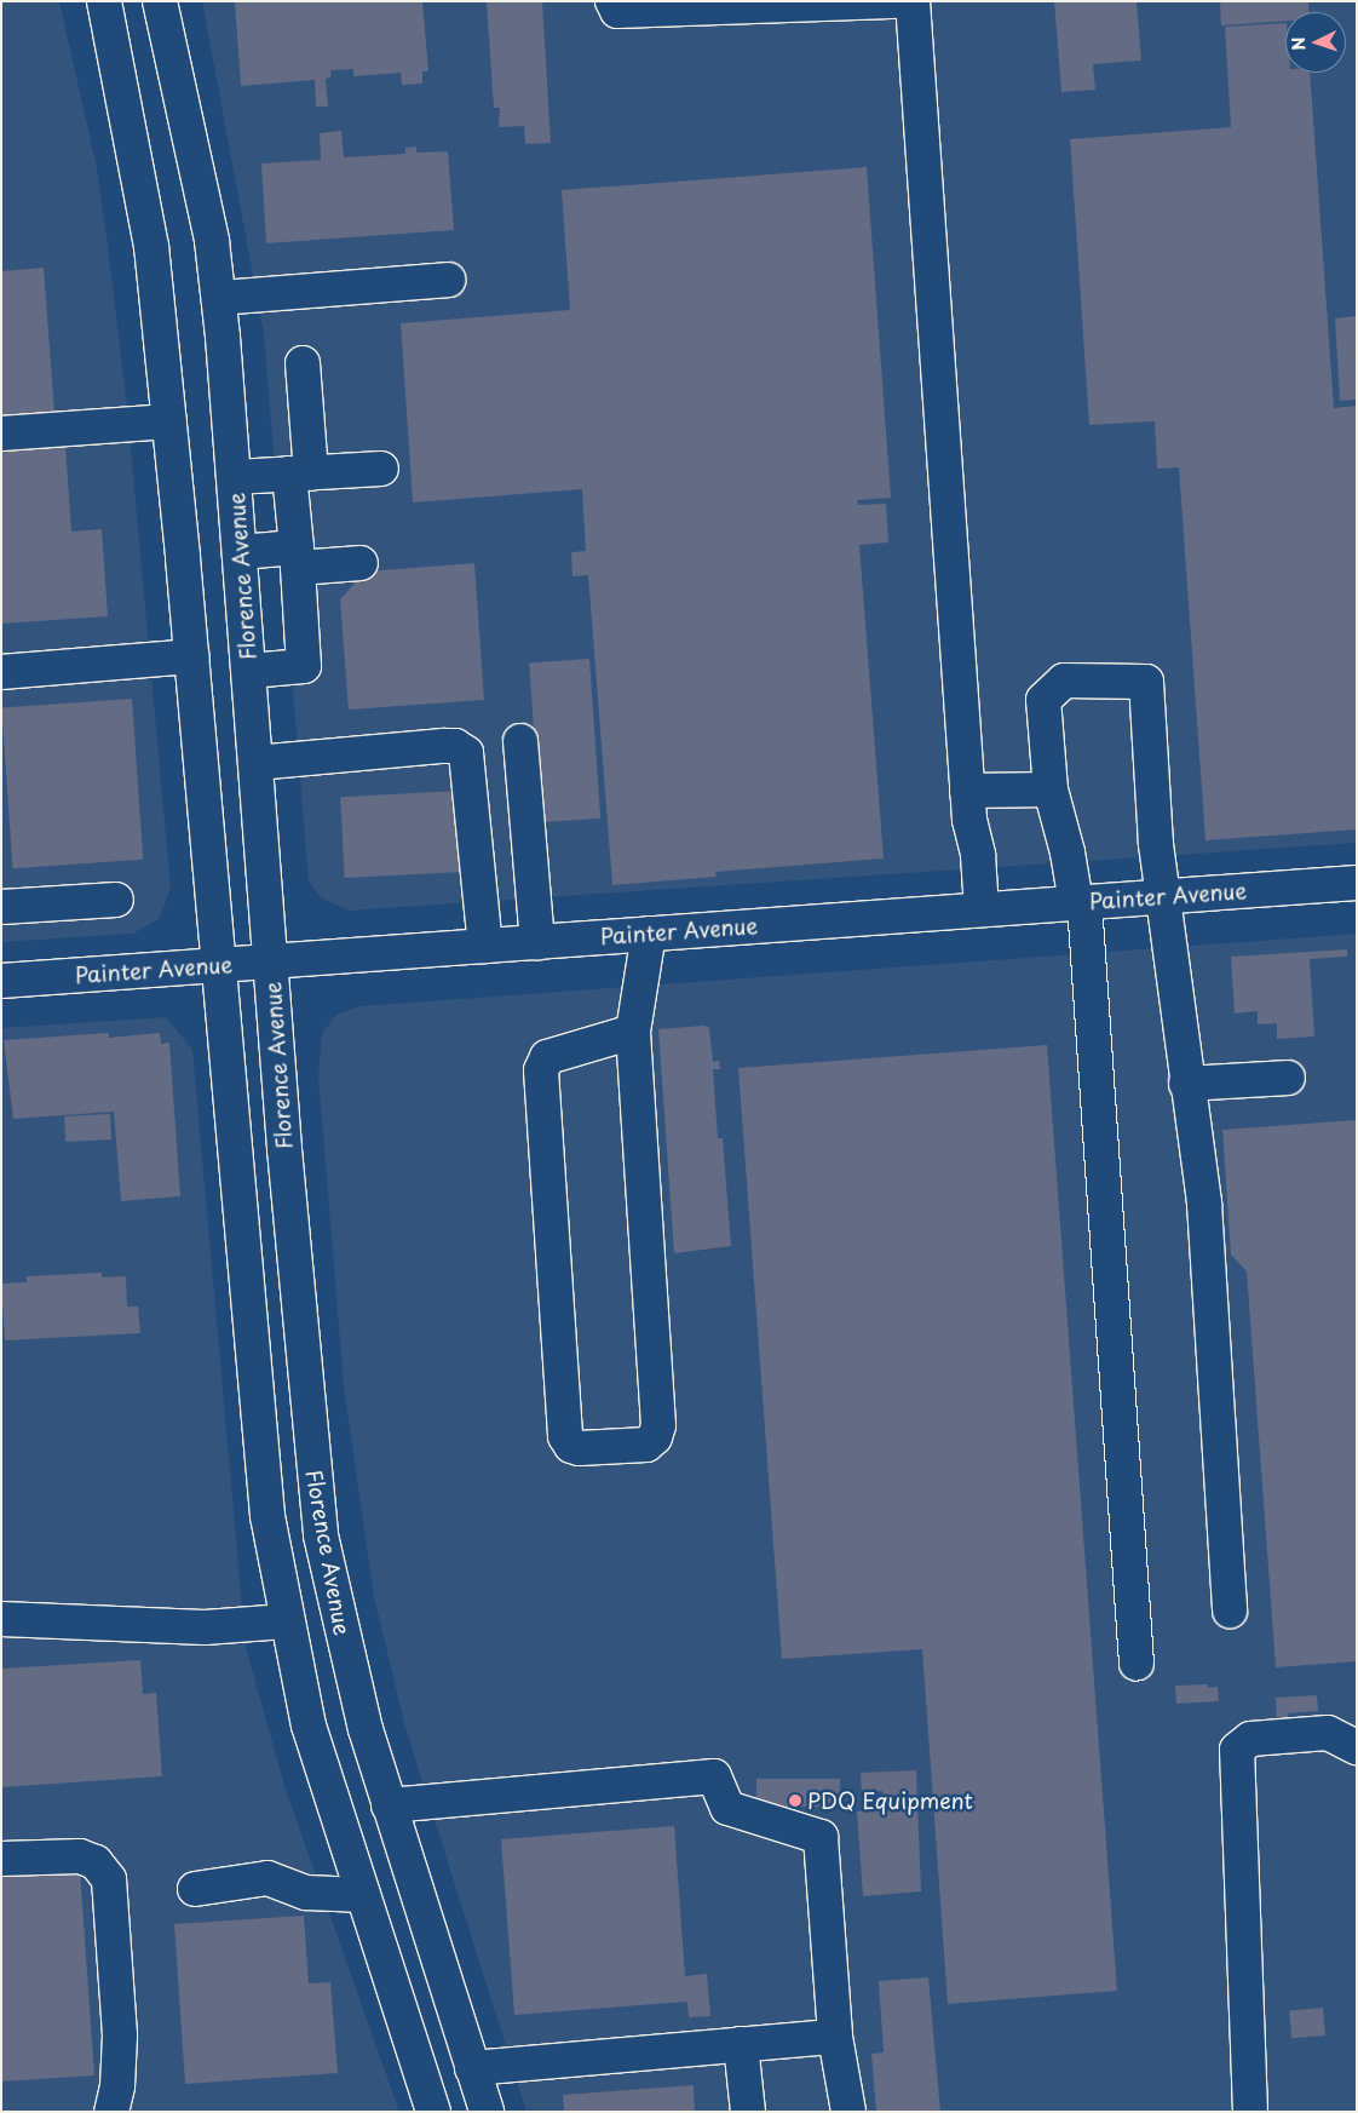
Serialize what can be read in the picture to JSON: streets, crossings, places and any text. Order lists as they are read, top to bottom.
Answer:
{
  "streets": {
    "main road": ["Florence Avenue", "Painter Avenue"]
  },
  "crossings": [
    ["Florence Avenue", "Painter Avenue"]
  ],
  "places": ["PDQ Equipment"],
  "north": "left"
}
